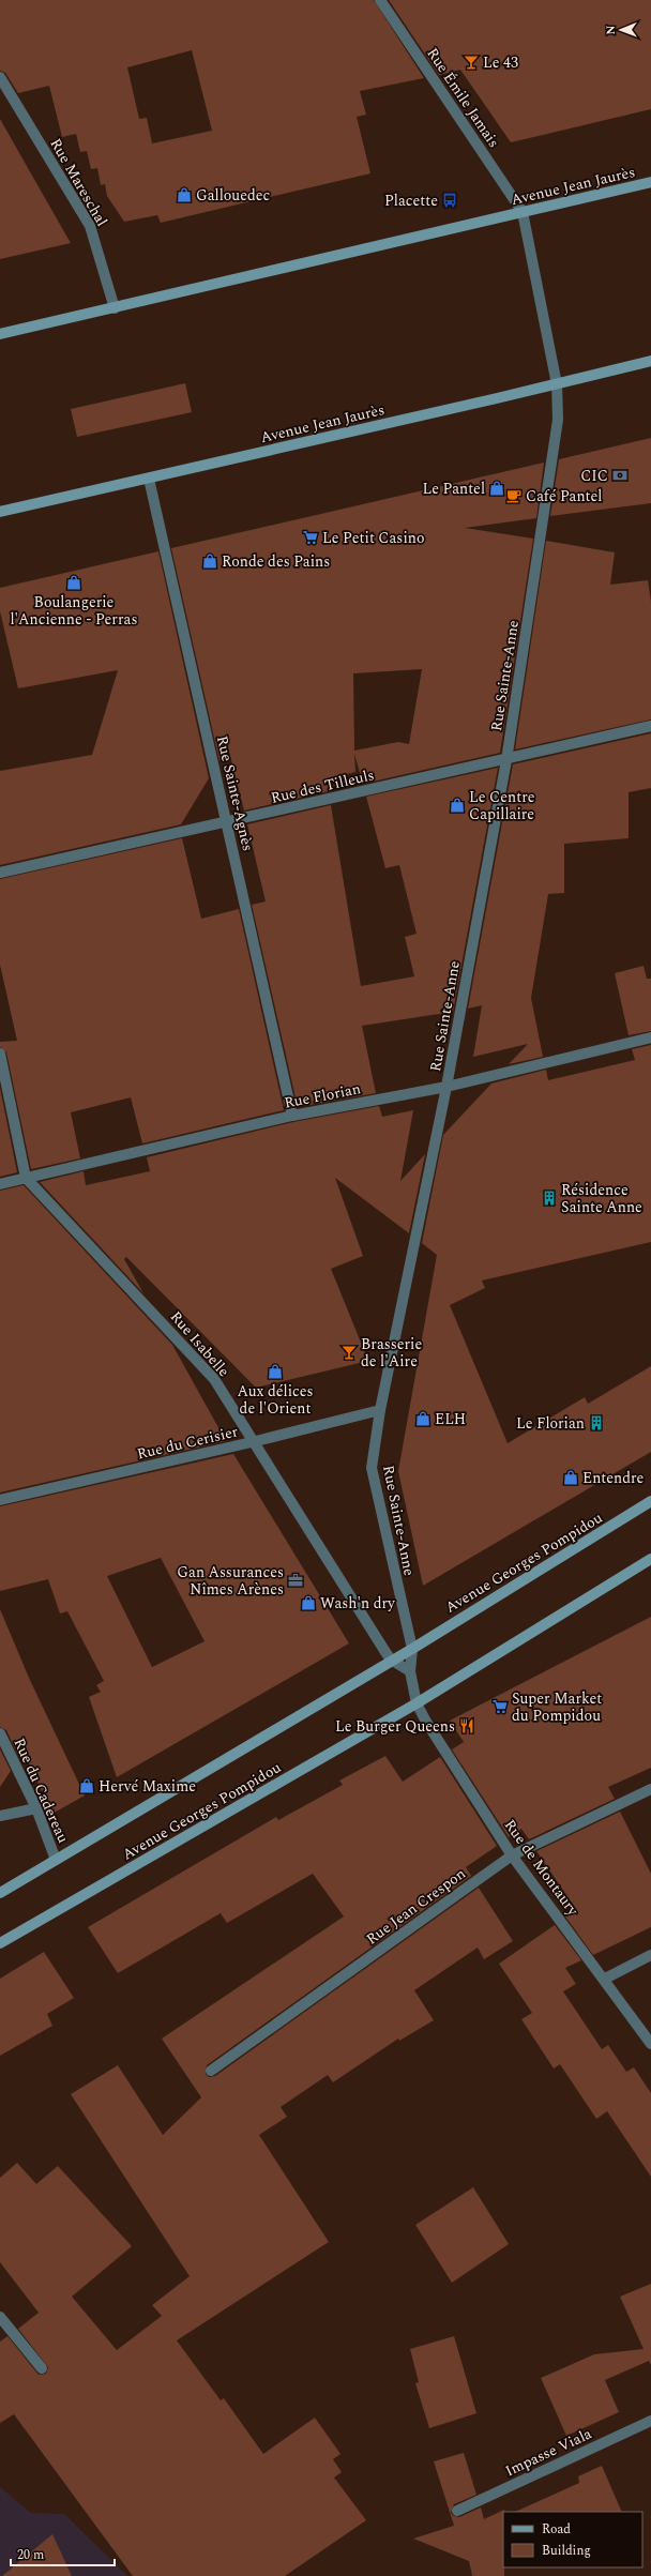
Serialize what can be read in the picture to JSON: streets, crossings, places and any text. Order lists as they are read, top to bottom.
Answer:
{
  "streets": {
    "main road": ["Avenue Jean Jaurès", "Avenue Georges Pompidou"],
    "street": [
      "Rue Émile Jamais",
      "Rue Mareschal",
      "Rue Sainte-Anne",
      "Rue des Tilleuls",
      "Rue Sainte-Agnès",
      "Rue Florian",
      "Rue Isabelle",
      "Rue du Cerisier",
      "Rue du Cadereau",
      "Rue de Montaury",
      "Rue Jean Crespon",
      "Impasse Viala"
    ]
  },
  "crossings": [
    ["Rue Émile Jamais", "Avenue Jean Jaurès"],
    ["Rue Émile Jamais", "Rue Sainte-Anne"],
    ["Rue Mareschal", "Avenue Jean Jaurès"],
    ["Avenue Jean Jaurès", "Rue Sainte-Anne"],
    ["Avenue Jean Jaurès", "Rue Sainte-Agnès"],
    ["Rue Sainte-Anne", "Rue des Tilleuls"],
    ["Rue Sainte-Anne", "Rue Florian"],
    ["Rue Sainte-Anne", "Rue du Cerisier"],
    ["Rue Sainte-Anne", "Avenue Georges Pompidou"],
    ["Rue des Tilleuls", "Rue Sainte-Agnès"],
    ["Rue Sainte-Agnès", "Rue Florian"],
    ["Rue Florian", "Rue Isabelle"],
    ["Rue Isabelle", "Rue du Cerisier"],
    ["Rue Isabelle", "Avenue Georges Pompidou"],
    ["Avenue Georges Pompidou", "Rue du Cadereau"],
    ["Avenue Georges Pompidou", "Rue de Montaury"],
    ["Rue de Montaury", "Rue Jean Crespon"]
  ],
  "places": {
    "bar": ["Le 43", "Brasserie de l'Aire"],
    "shop": [
      "Gallouedec",
      "Le Pantel",
      "Ronde des Pains",
      "Boulangerie l'Ancienne - Perras",
      "Le Centre Capillaire",
      "Aux délices de l'Orient",
      "ELH",
      "Entendre",
      "Wash'n dry",
      "Hervé Maxime"
    ],
    "bus stop": ["Placette"],
    "bank": ["CIC"],
    "cafe": ["Café Pantel"],
    "supermarket": ["Le Petit Casino", "Super Market du Pompidou"],
    "building": ["Résidence Sainte Anne", "Le Florian"],
    "office": ["Gan Assurances Nîmes Arènes"],
    "restaurant": ["Le Burger Queens"]
  },
  "legend": ["Road", "Building"],
  "scale_bar": "20 m",
  "north": "left"
}
